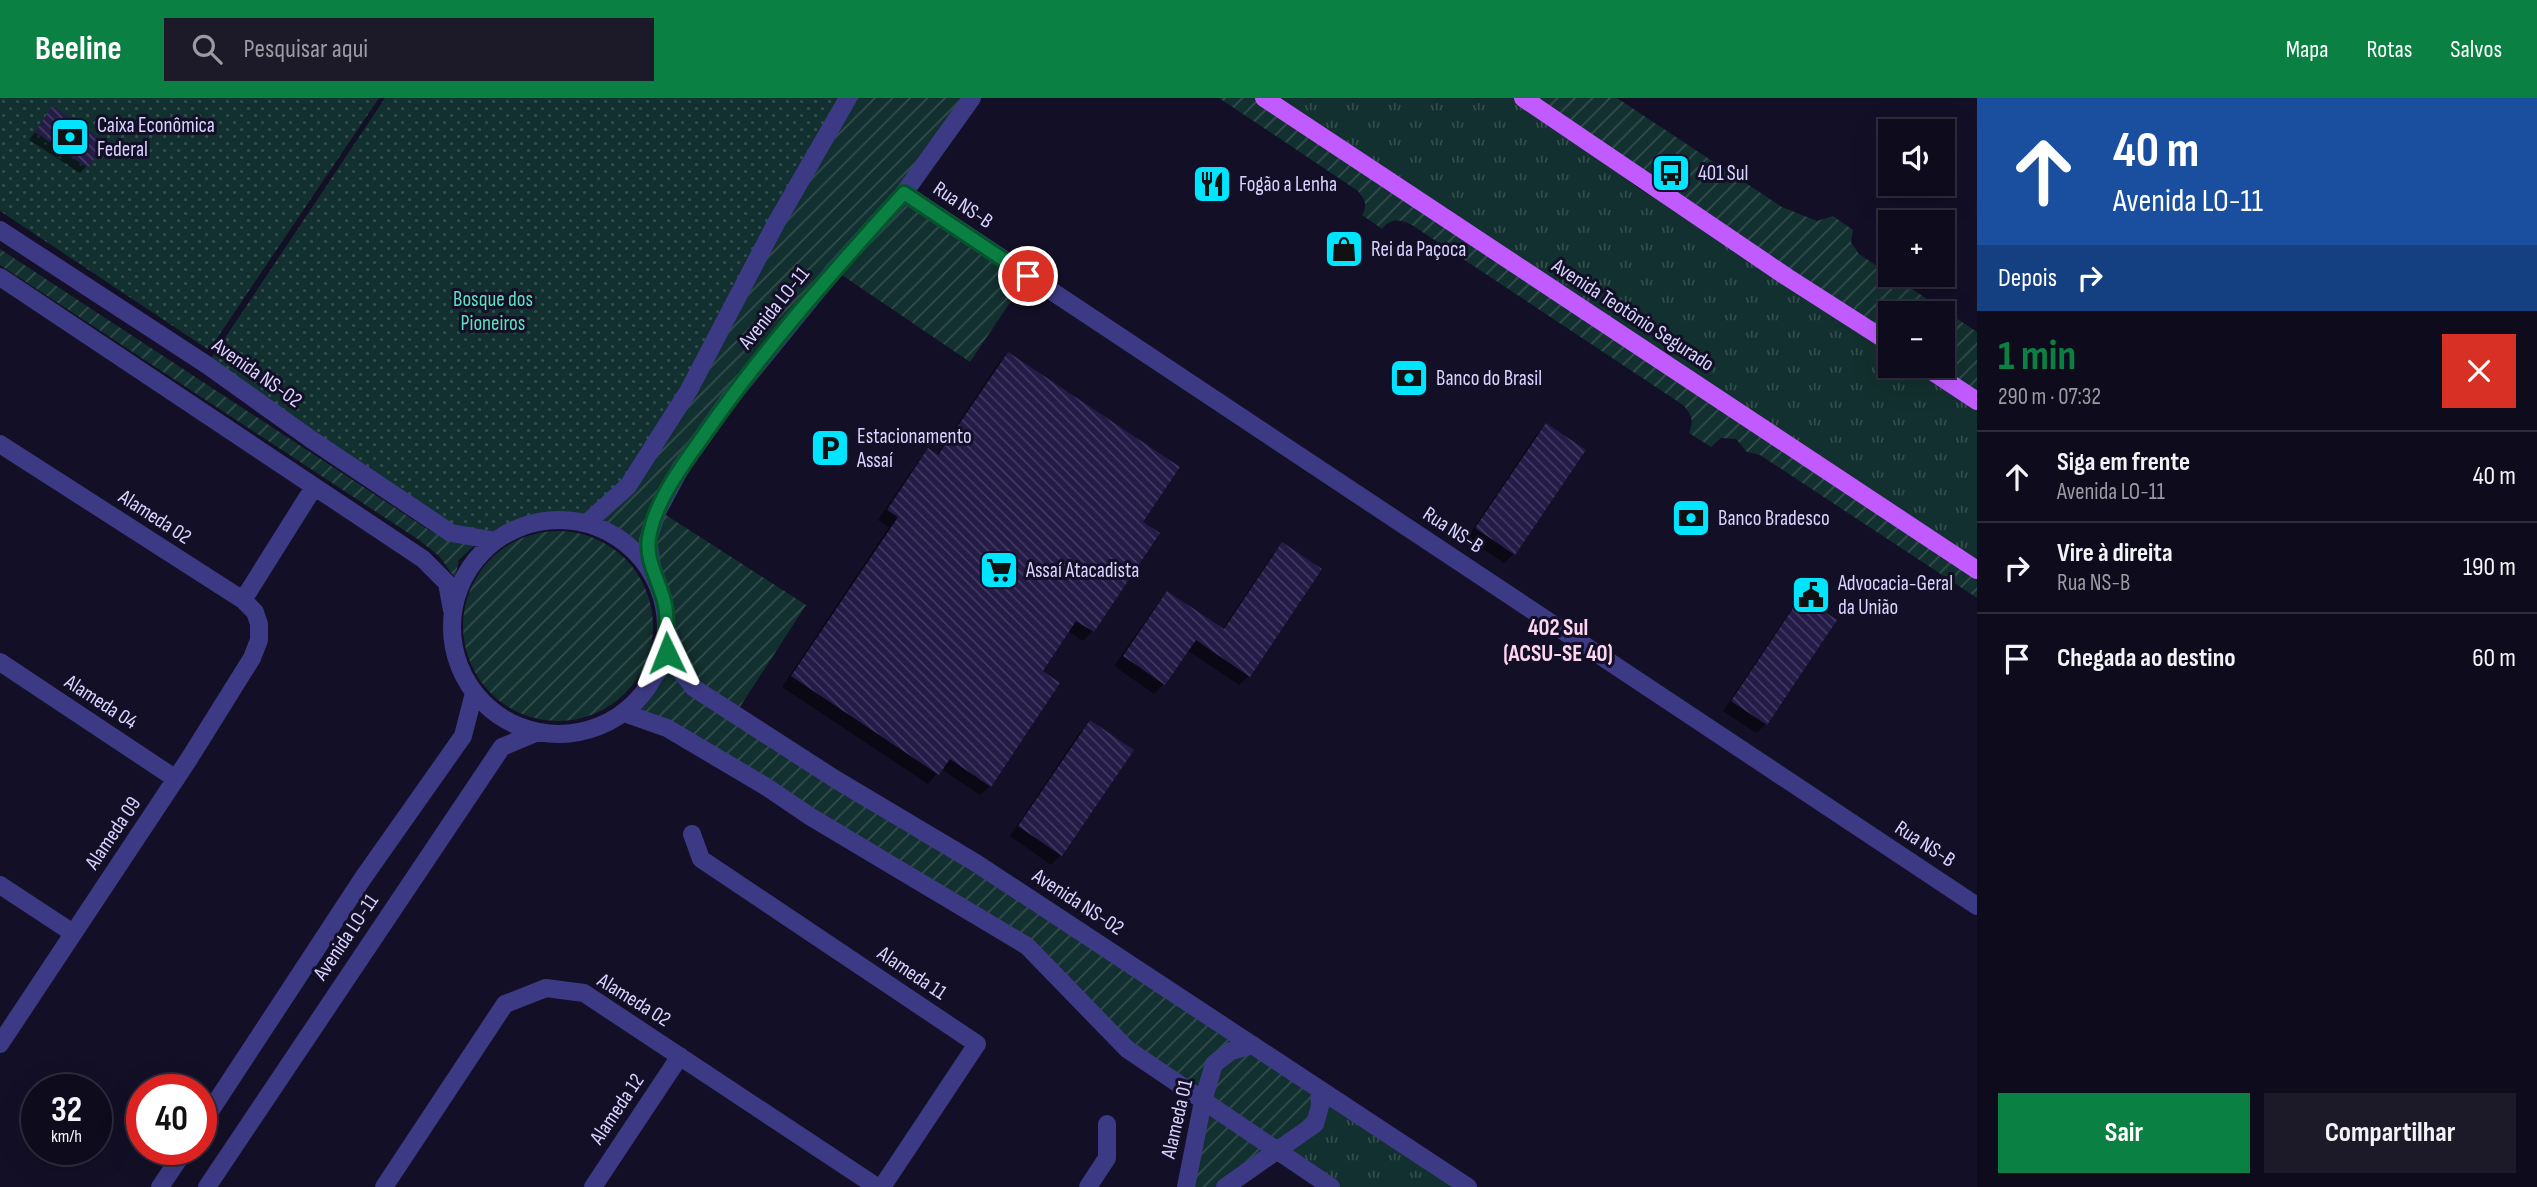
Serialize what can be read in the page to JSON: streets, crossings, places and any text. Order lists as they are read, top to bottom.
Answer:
{
  "streets": {
    "main road": ["Avenida Teotônio Segurado"],
    "street": [
      "Rua NS-B",
      "Avenida LO-11",
      "Avenida NS-02",
      "Alameda 02",
      "Alameda 04",
      "Alameda 09",
      "Alameda 11",
      "Alameda 12",
      "Alameda 01"
    ]
  },
  "crossings": [
    ["Rua NS-B", "Avenida LO-11"],
    ["Avenida LO-11", "Avenida NS-02"],
    ["Avenida NS-02", "Alameda 01"],
    ["Alameda 02", "Alameda 09"],
    ["Alameda 02", "Alameda 11"],
    ["Alameda 02", "Alameda 12"],
    ["Alameda 04", "Alameda 09"]
  ],
  "districts": ["402 Sul (ACSU-SE 40)"],
  "parks": ["Bosque dos Pioneiros"],
  "places": {
    "bank": ["Caixa Econômica Federal", "Banco do Brasil", "Banco Bradesco"],
    "bus stop": ["401 Sul"],
    "restaurant": ["Fogão a Lenha"],
    "shop": ["Rei da Paçoca"],
    "parking": ["Estacionamento Assaí"],
    "supermarket": ["Assaí Atacadista"],
    "public building": ["Advocacia-Geral da União"]
  },
  "page": {
    "header": "Beeline",
    "search": "Pesquisar aqui",
    "nav": ["Mapa", "Rotas", "Salvos"],
    "turn": ["40 m", "Avenida LO-11"],
    "map_buttons": ["+", "−"],
    "then": "Depois",
    "heading": ["1 min", "290 m · 07:32"],
    "list": [
      {
        "name": "Siga em frente",
        "note": "Avenida LO-11",
        "value": "40 m"
      },
      {
        "name": "Vire à direita",
        "note": "Rua NS-B",
        "value": "190 m"
      },
      {
        "name": "Chegada ao destino",
        "value": "60 m"
      }
    ],
    "speed": "32 km/h",
    "limit": "40",
    "buttons": ["Sair", "Compartilhar"]
  }
}
